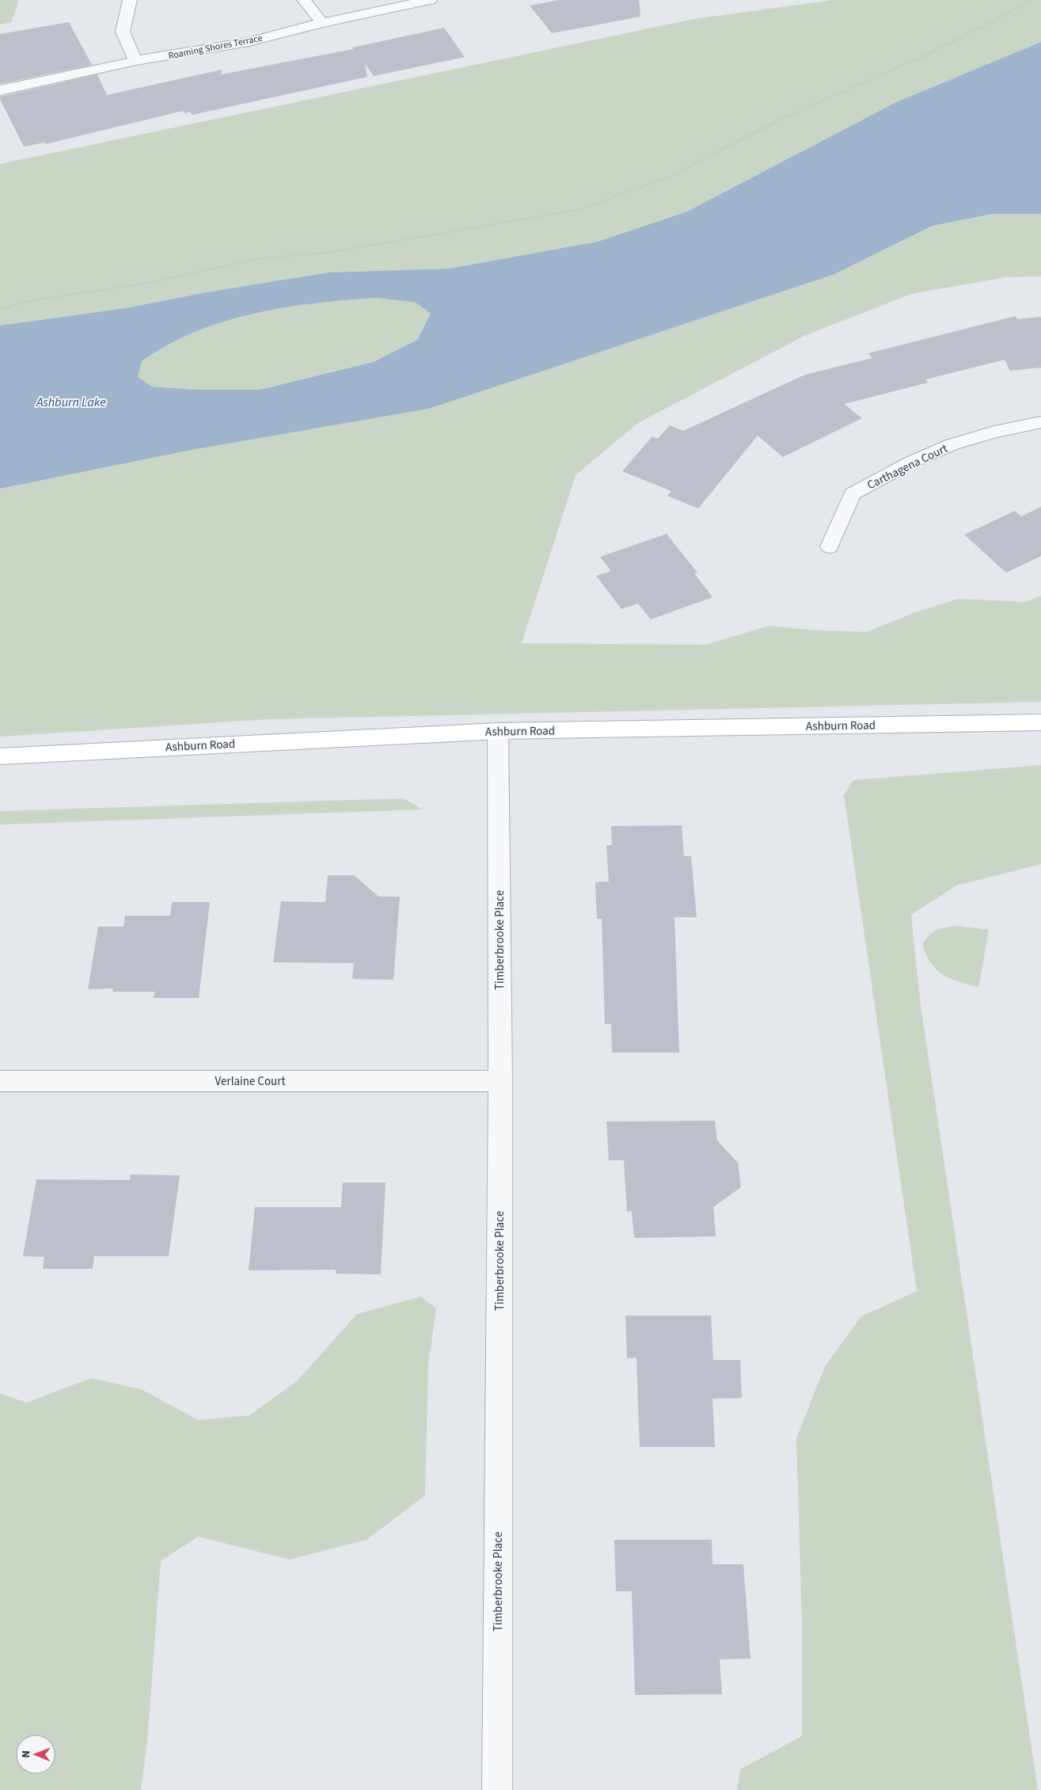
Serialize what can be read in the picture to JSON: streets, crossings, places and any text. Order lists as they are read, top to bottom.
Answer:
{
  "streets": {
    "main road": ["Ashburn Road"],
    "street": [
      "Roaming Shores Terrace",
      "Carthagena Court",
      "Timberbrooke Place",
      "Verlaine Court"
    ]
  },
  "crossings": [
    ["Ashburn Road", "Timberbrooke Place"],
    ["Timberbrooke Place", "Verlaine Court"]
  ],
  "water": ["Ashburn Lake"],
  "north": "left"
}
